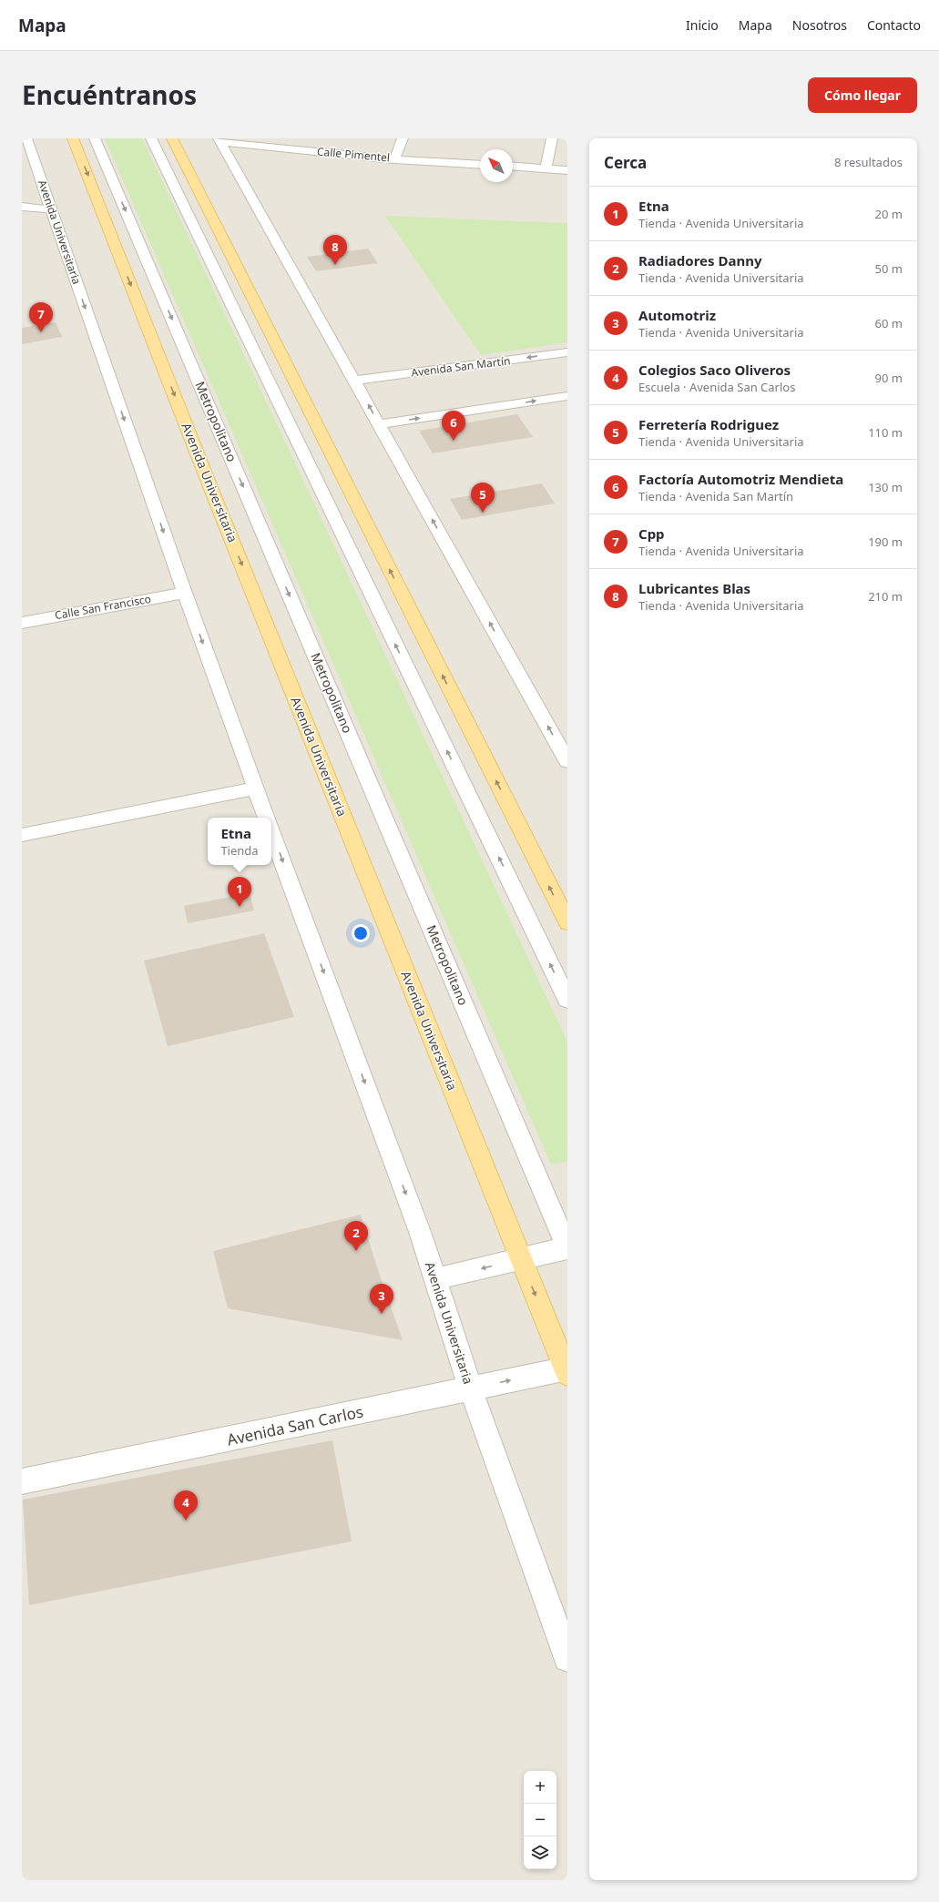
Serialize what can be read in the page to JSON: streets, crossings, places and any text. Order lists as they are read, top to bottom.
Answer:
{
  "streets": {
    "main road": ["Avenida Universitaria"],
    "street": [
      "Calle Pimentel",
      "Avenida San Martín",
      "Metropolitano",
      "Calle San Francisco",
      "Avenida San Carlos"
    ]
  },
  "crossings": [
    ["Avenida Universitaria", "Calle San Francisco"],
    ["Avenida Universitaria", "Avenida San Carlos"]
  ],
  "north": "top left",
  "page": {
    "header": "Mapa",
    "nav": [
      "Inicio",
      "Mapa",
      "Nosotros",
      "Contacto"
    ],
    "title": "Encuéntranos",
    "buttons": "Cómo llegar",
    "heading": ["Cerca", "8 resultados"],
    "list": [
      {
        "mark": "1",
        "name": "Etna",
        "note": "Tienda · Avenida Universitaria",
        "value": "20 m"
      },
      {
        "mark": "2",
        "name": "Radiadores Danny",
        "note": "Tienda · Avenida Universitaria",
        "value": "50 m"
      },
      {
        "mark": "3",
        "name": "Automotriz",
        "note": "Tienda · Avenida Universitaria",
        "value": "60 m"
      },
      {
        "mark": "4",
        "name": "Colegios Saco Oliveros",
        "note": "Escuela · Avenida San Carlos",
        "value": "90 m"
      },
      {
        "mark": "5",
        "name": "Ferretería Rodriguez",
        "note": "Tienda · Avenida Universitaria",
        "value": "110 m"
      },
      {
        "mark": "6",
        "name": "Factoría Automotriz Mendieta",
        "note": "Tienda · Avenida San Martín",
        "value": "130 m"
      },
      {
        "mark": "7",
        "name": "Cpp",
        "note": "Tienda · Avenida Universitaria",
        "value": "190 m"
      },
      {
        "mark": "8",
        "name": "Lubricantes Blas",
        "note": "Tienda · Avenida Universitaria",
        "value": "210 m"
      }
    ],
    "pins": [
      "8",
      "7",
      "6",
      "5",
      "1",
      "2",
      "3",
      "4"
    ],
    "popup": ["Etna", "Tienda"],
    "map_buttons": ["+", "−"]
  }
}
